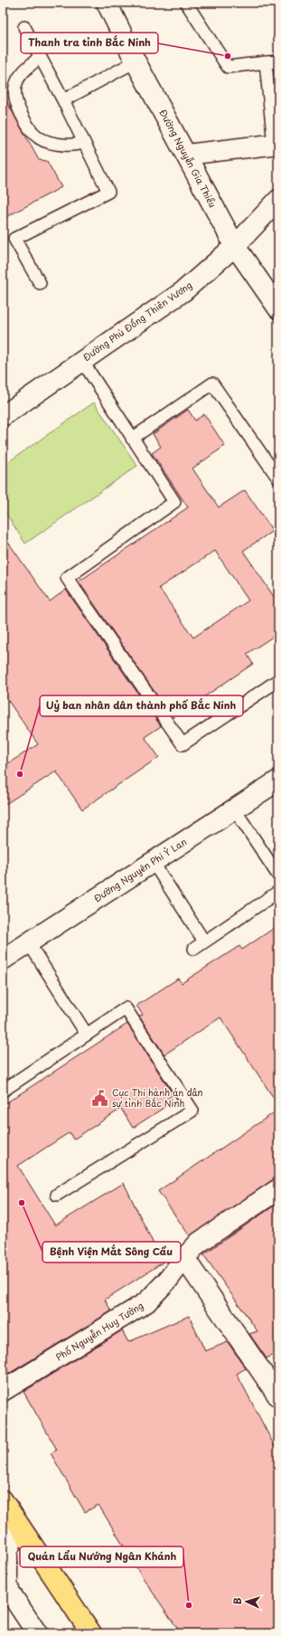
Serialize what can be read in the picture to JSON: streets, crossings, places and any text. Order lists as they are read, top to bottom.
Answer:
{
  "streets": {
    "street": [
      "Đường Nguyễn Gia Thiều",
      "Đường Phù Đổng Thiên Vương",
      "Đường Nguyên Phi Ỷ Lan",
      "Phố Nguyễn Huy Tưởng"
    ]
  },
  "crossings": [
    ["Đường Nguyễn Gia Thiều", "Đường Phù Đổng Thiên Vương"]
  ],
  "places": {
    "other": [
      "Thanh tra tỉnh Bắc Ninh",
      "Uỷ ban nhân dân thành phố Bắc Ninh",
      "Bệnh Viện Mắt Sông Cầu",
      "Quán Lẩu Nướng Ngân Khánh"
    ],
    "public building": ["Cục Thi hành án dân sự tỉnh Bắc Ninh"]
  },
  "north": "left"
}
